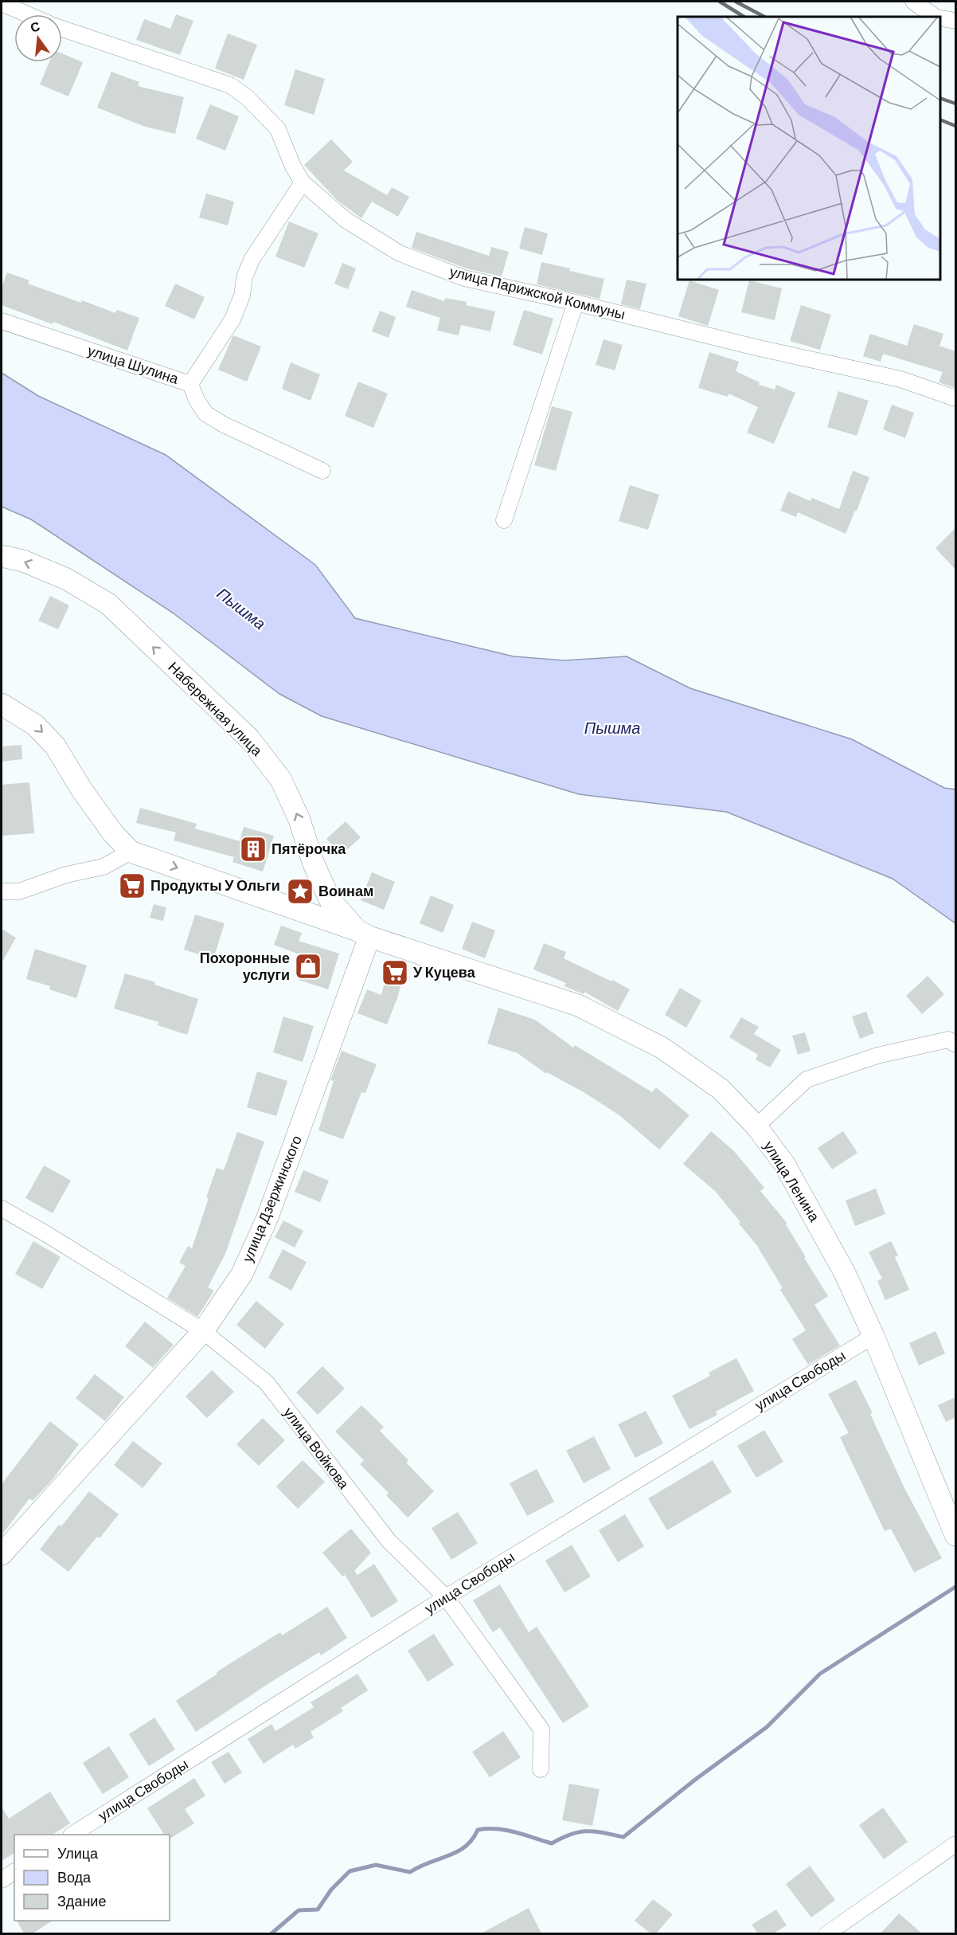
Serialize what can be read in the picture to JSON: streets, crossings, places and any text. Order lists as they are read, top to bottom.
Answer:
{
  "streets": {
    "main road": ["Набережная улица", "улица Ленина", "улица Дзержинского"],
    "street": [
      "улица Парижской Коммуны",
      "улица Шулина",
      "улица Свободы",
      "улица Войкова"
    ]
  },
  "crossings": [
    ["Набережная улица", "улица Ленина"],
    ["Набережная улица", "улица Дзержинского"],
    ["улица Ленина", "улица Дзержинского"],
    ["улица Ленина", "улица Свободы"],
    ["улица Дзержинского", "улица Войкова"],
    ["улица Свободы", "улица Войкова"]
  ],
  "water": ["Пышма"],
  "places": {
    "building": ["Пятёрочка"],
    "supermarket": ["Продукты У Ольги", "У Куцева"],
    "place": ["Воинам"],
    "shop": ["Похоронные услуги"]
  },
  "legend": ["Улица", "Вода", "Здание"],
  "north": "top"
}
